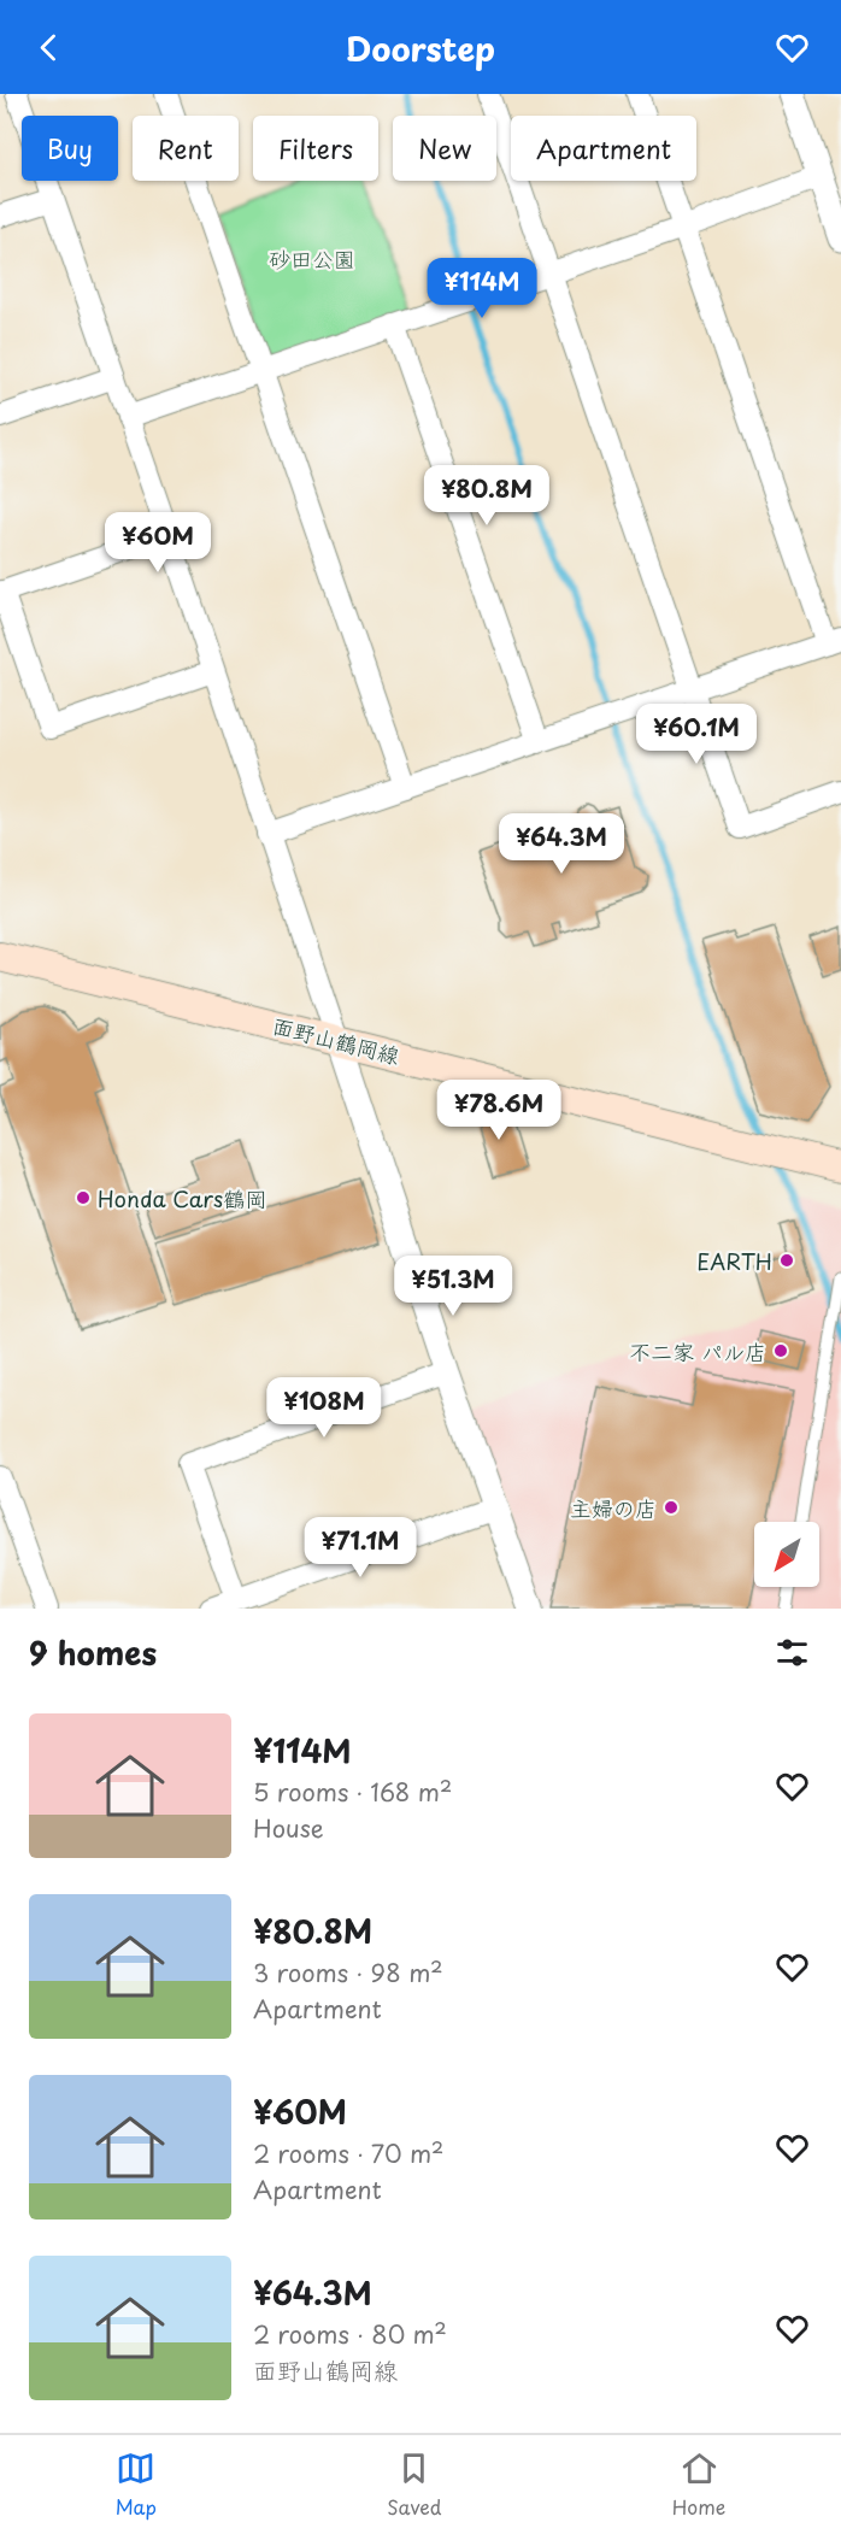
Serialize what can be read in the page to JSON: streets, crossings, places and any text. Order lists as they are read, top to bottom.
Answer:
{
  "streets": {
    "main road": ["面野山鶴岡線"]
  },
  "parks": ["砂田公園"],
  "places": [
    "Honda Cars鶴岡",
    "EARTH",
    "不二家 パル店",
    "主婦の店"
  ],
  "north": "bottom left",
  "page": {
    "header": "Doorstep",
    "chip": [
      "Buy",
      "Rent",
      "Filters",
      "New",
      "Apartment"
    ],
    "price": [
      "¥114M",
      "¥80.8M",
      "¥60M",
      "¥60.1M",
      "¥64.3M",
      "¥78.6M",
      "¥51.3M",
      "¥108M",
      "¥71.1M"
    ],
    "heading": "9 homes",
    "list": [
      {
        "name": "¥114M",
        "note": "5 rooms · 168 m² · House"
      },
      {
        "name": "¥80.8M",
        "note": "3 rooms · 98 m² · Apartment"
      },
      {
        "name": "¥60M",
        "note": "2 rooms · 70 m² · Apartment"
      },
      {
        "name": "¥64.3M",
        "note": "2 rooms · 80 m² · 面野山鶴岡線"
      }
    ],
    "tabs": ["Map", "Saved", "Home"]
  }
}
